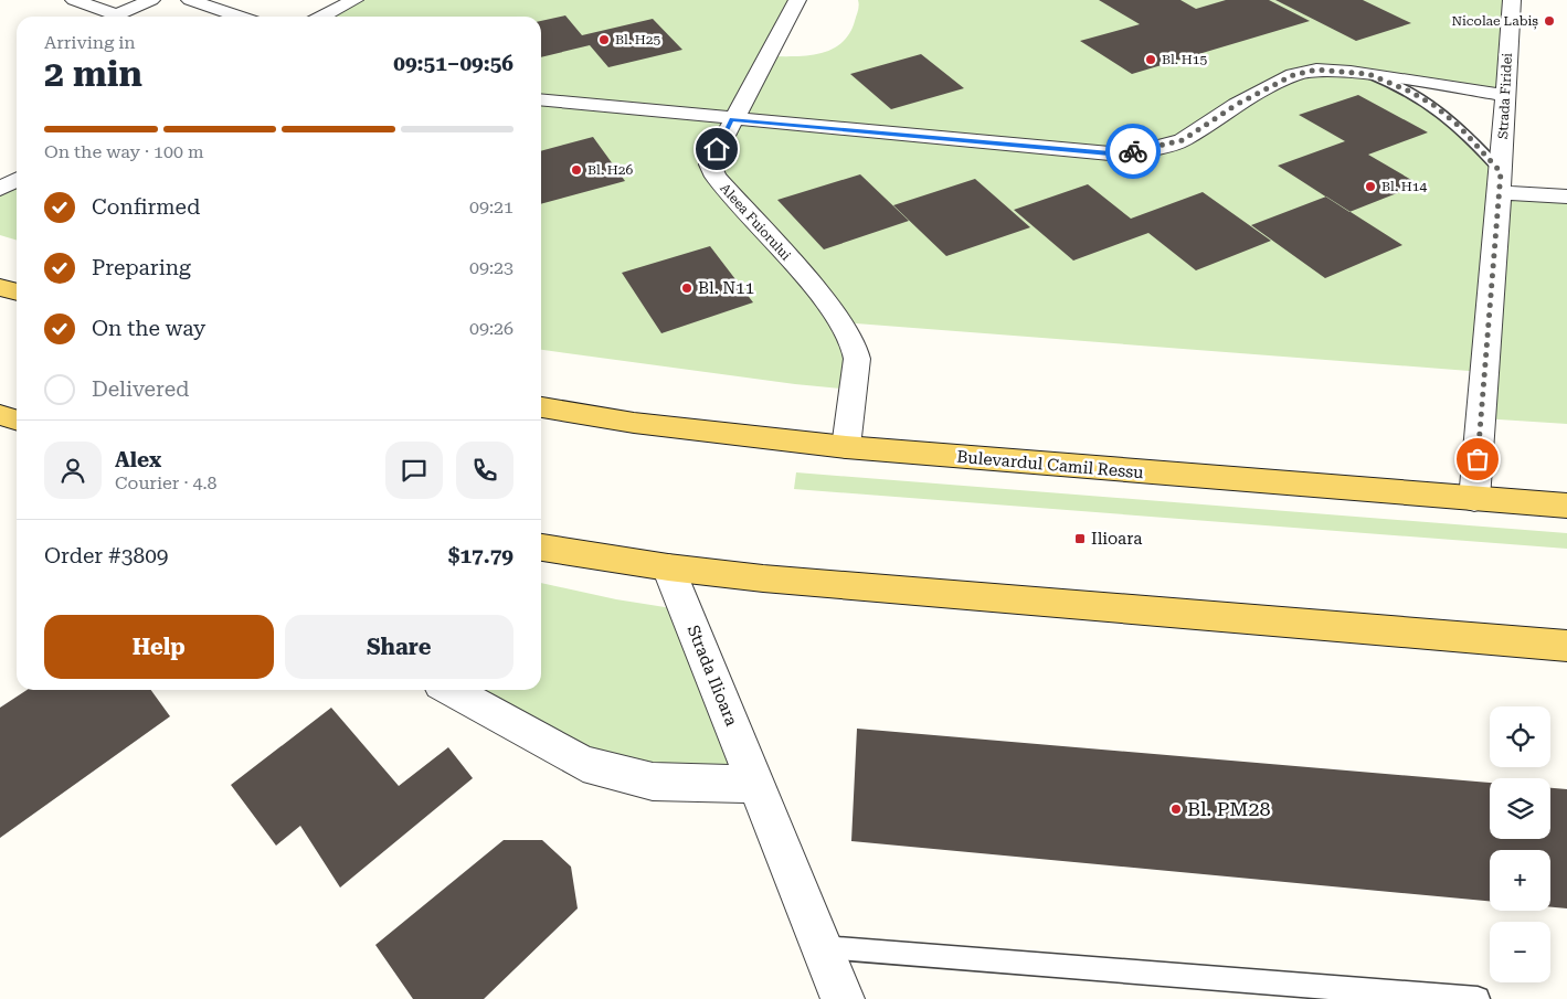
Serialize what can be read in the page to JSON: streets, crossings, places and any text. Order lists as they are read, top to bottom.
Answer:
{
  "streets": {
    "main road": ["Bulevardul Camil Ressu"],
    "street": ["Strada Firidei", "Aleea Fuiorului", "Strada Ilioara"]
  },
  "crossings": [
    ["Strada Firidei", "Bulevardul Camil Ressu"],
    ["Aleea Fuiorului", "Bulevardul Camil Ressu"]
  ],
  "places": {
    "other": [
      "Nicolae Labiș",
      "Bl. H25",
      "Bl. H15",
      "Bl. H26",
      "Bl. H14",
      "Bl. N11",
      "Bl. PM28"
    ],
    "transit": ["Ilioara"]
  },
  "page": {
    "heading": ["2 min", "Arriving in", "09:51–09:56"],
    "panel": [
      "Alex",
      "Courier · 4.8",
      "Order #3809",
      "$17.79"
    ],
    "bar": "On the way · 100 m",
    "list": [
      ["Confirmed", "09:21"],
      ["Preparing", "09:23"],
      ["On the way", "09:26"],
      "Delivered"
    ],
    "buttons": ["Help", "Share"],
    "map_buttons": ["+", "−"]
  }
}
